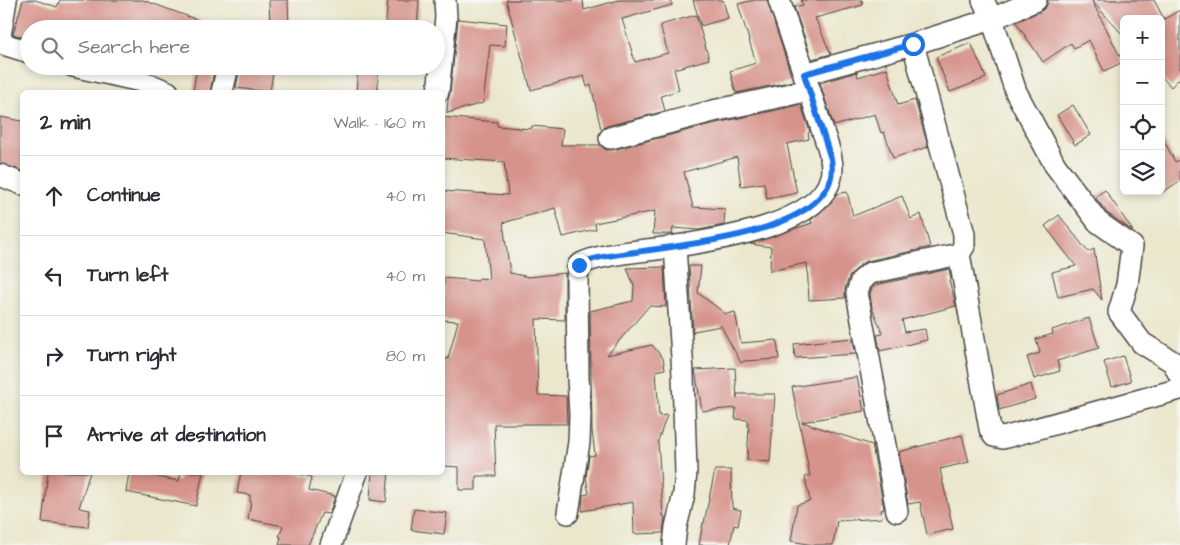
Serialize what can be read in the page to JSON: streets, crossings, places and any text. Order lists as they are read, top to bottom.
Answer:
{
  "page": {
    "map_buttons": ["+", "−"],
    "search": "Search here",
    "heading": ["2 min", "Walk · 160 m"],
    "list": [
      ["Continue", "40 m"],
      ["Turn left", "40 m"],
      ["Turn right", "80 m"],
      "Arrive at destination"
    ]
  }
}
